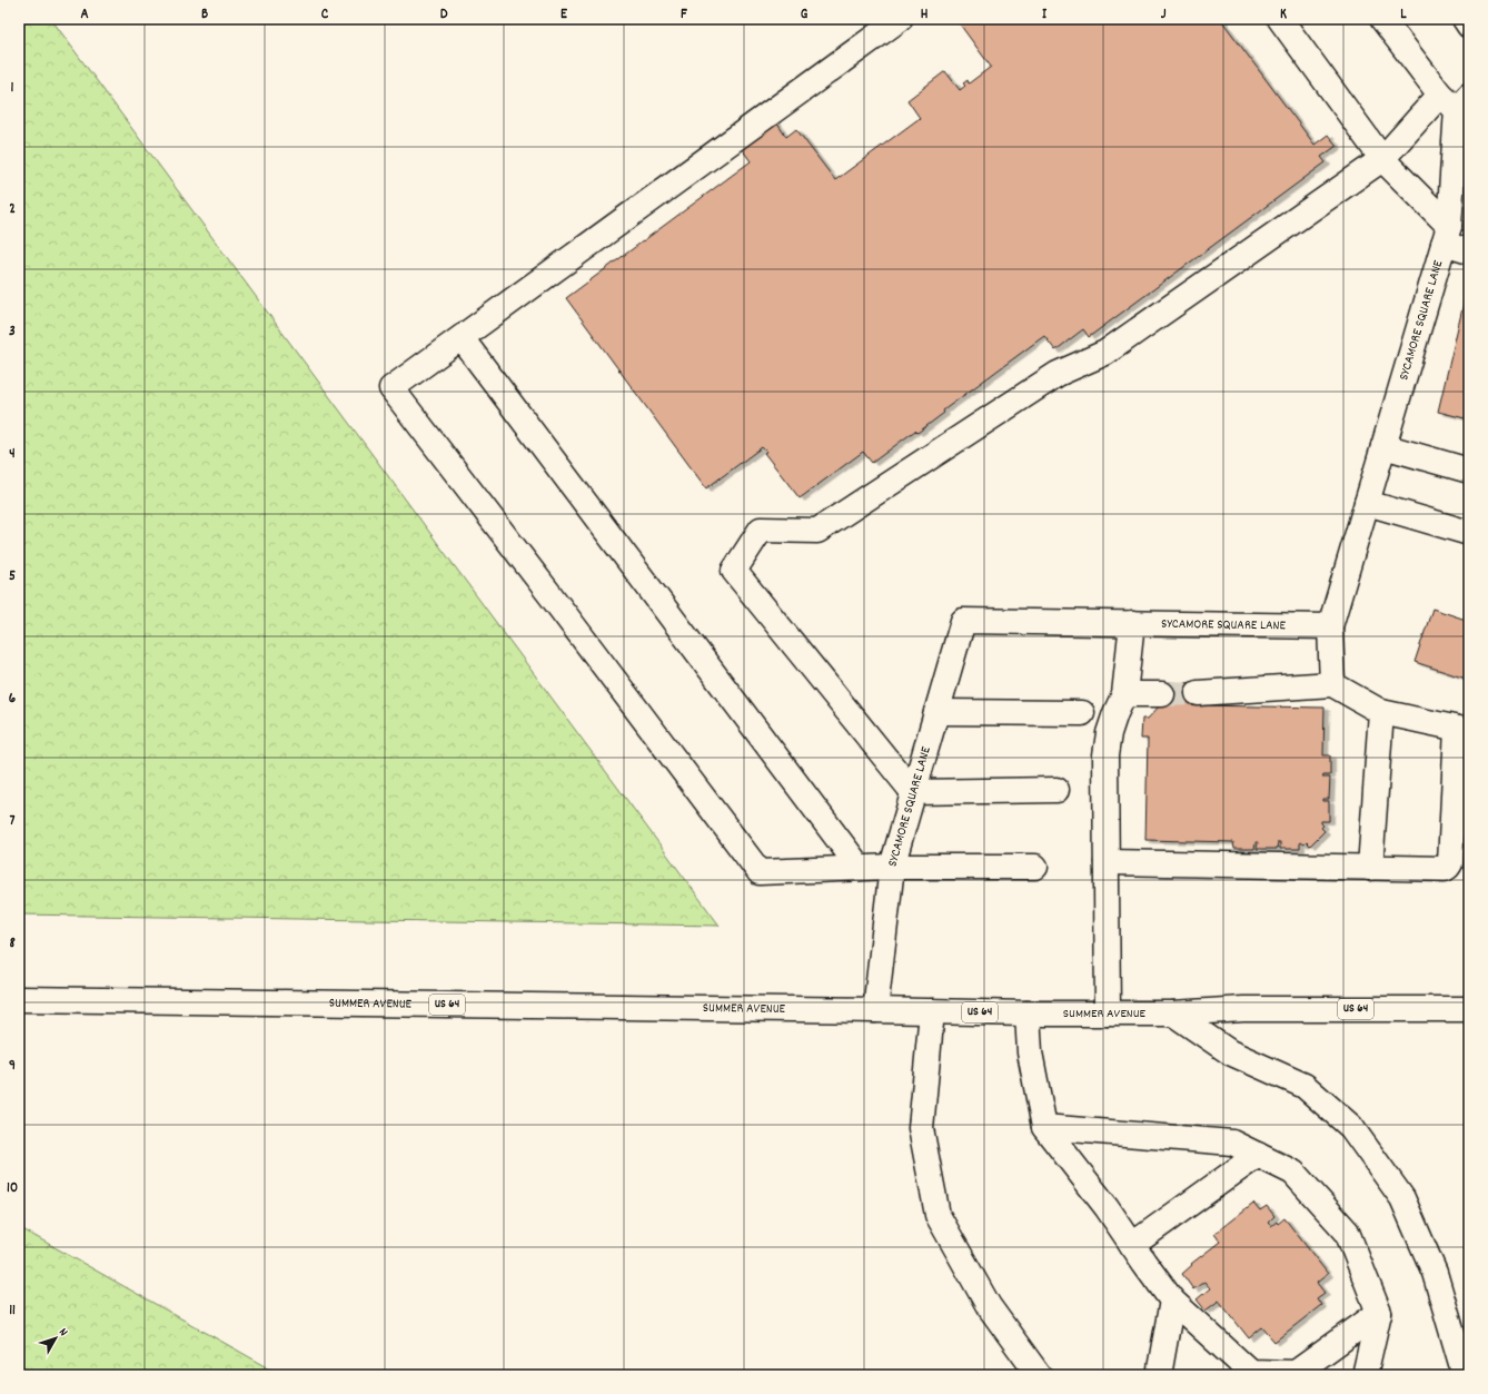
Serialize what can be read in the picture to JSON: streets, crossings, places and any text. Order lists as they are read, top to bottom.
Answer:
{
  "streets": {
    "main road": ["SYCAMORE SQUARE LANE", "SUMMER AVENUE", "US 64"]
  },
  "crossings": [
    ["SYCAMORE SQUARE LANE", "SUMMER AVENUE"]
  ],
  "north": "top right",
  "grid": {
    "columns": [
      "A",
      "B",
      "C",
      "D",
      "E",
      "F",
      "G",
      "H",
      "I",
      "J",
      "K",
      "L"
    ],
    "rows": [
      "1",
      "2",
      "3",
      "4",
      "5",
      "6",
      "7",
      "8",
      "9",
      "10",
      "11"
    ]
  }
}
